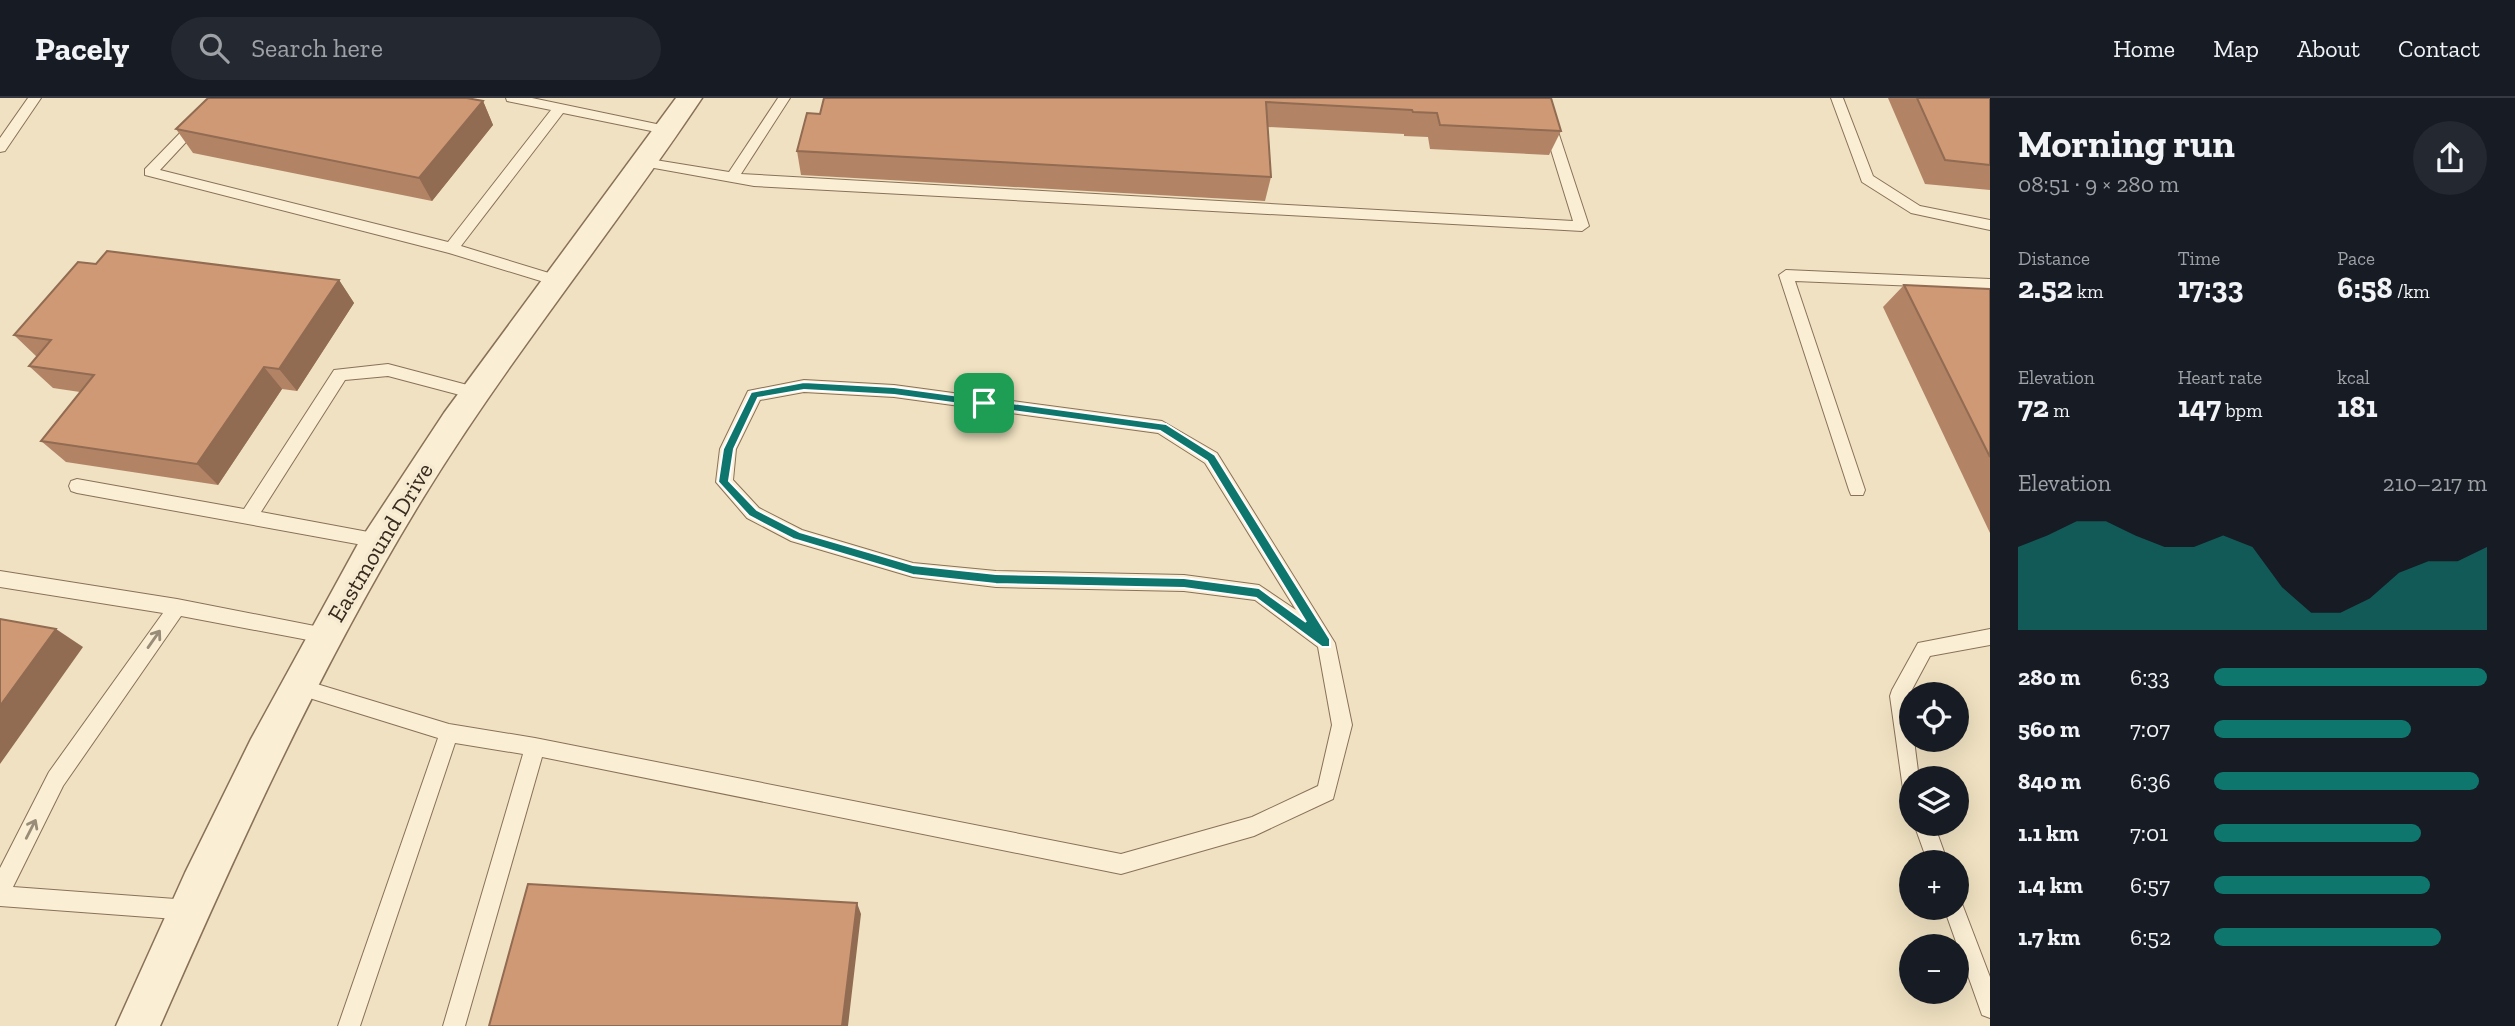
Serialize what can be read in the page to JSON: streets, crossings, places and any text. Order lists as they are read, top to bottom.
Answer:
{
  "streets": {
    "street": ["Eastmound Drive"]
  },
  "page": {
    "header": "Pacely",
    "search": "Search here",
    "nav": [
      "Home",
      "Map",
      "About",
      "Contact"
    ],
    "heading": ["Morning run", "08:51 · 9 × 280 m"],
    "stats": [
      ["Distance", "2.52 km"],
      ["Time", "17:33"],
      ["Pace", "6:58 /km"],
      ["Elevation", "72 m"],
      ["Heart rate", "147 bpm"],
      ["kcal", "181"]
    ],
    "chart": ["Elevation", "210–217 m"],
    "list": [
      {
        "name": "280 m",
        "note": "6:33"
      },
      {
        "name": "560 m",
        "note": "7:07"
      },
      {
        "name": "840 m",
        "note": "6:36"
      },
      {
        "name": "1.1 km",
        "note": "7:01"
      },
      {
        "name": "1.4 km",
        "note": "6:57"
      },
      {
        "name": "1.7 km",
        "note": "6:52"
      }
    ],
    "map_buttons": ["+", "−"]
  }
}
